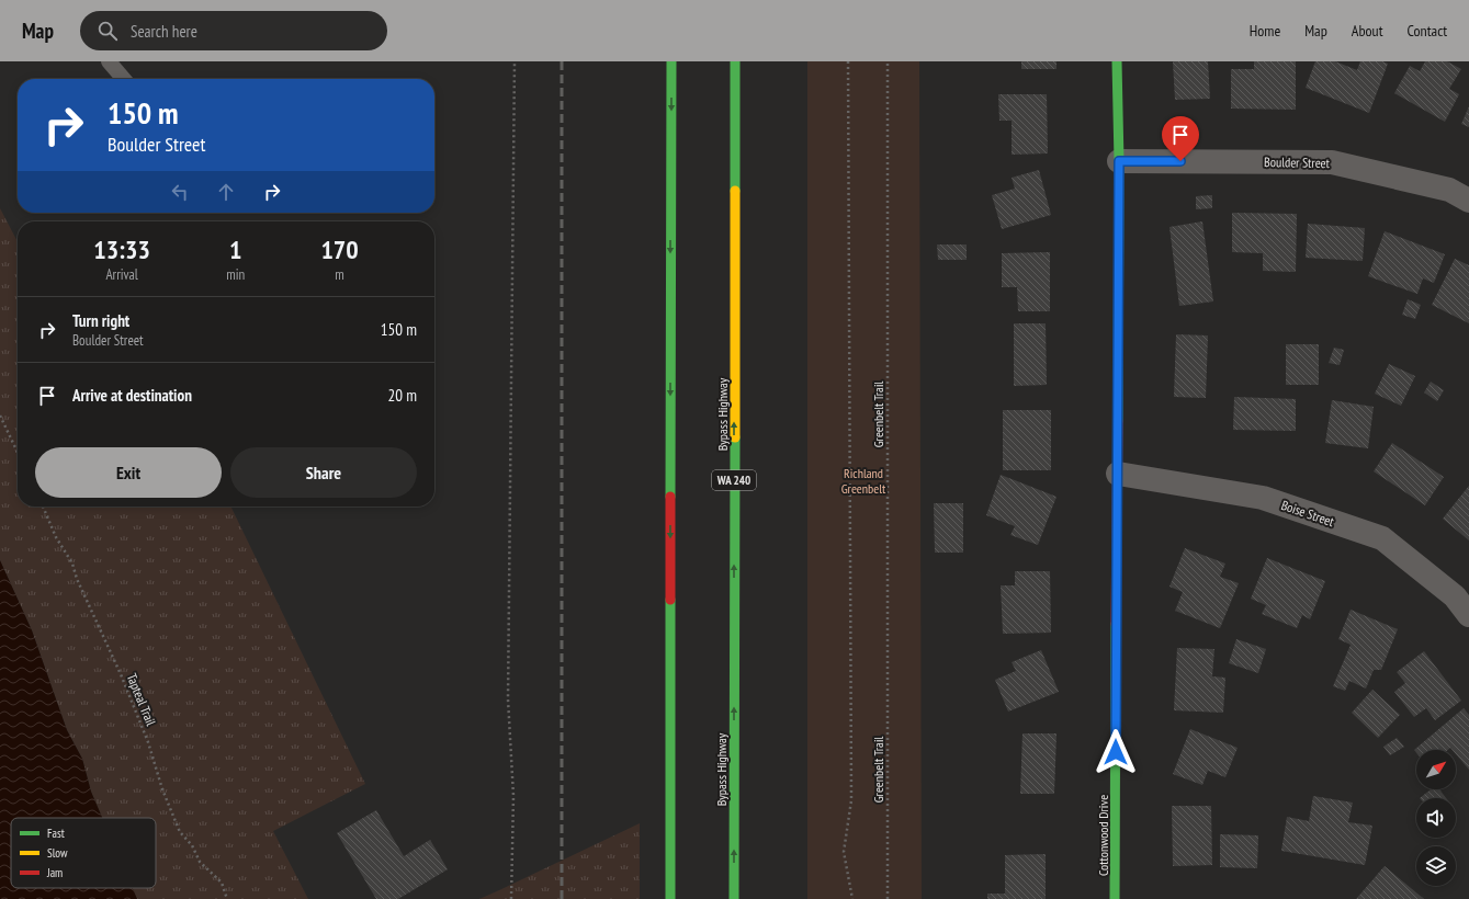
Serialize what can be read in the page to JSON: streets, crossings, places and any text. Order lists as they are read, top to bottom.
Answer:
{
  "streets": {
    "main road": ["Bypass Highway", "WA 240", "Cottonwood Drive"],
    "street": ["Boulder Street", "Boise Street"],
    "path": ["Greenbelt Trail", "Tapteal Trail"]
  },
  "crossings": [
    ["Boulder Street", "Cottonwood Drive"],
    ["Boise Street", "Cottonwood Drive"]
  ],
  "parks": ["Richland Greenbelt"],
  "legend": ["Fast", "Slow", "Jam"],
  "north": "top right",
  "page": {
    "header": "Map",
    "search": "Search here",
    "nav": [
      "Home",
      "Map",
      "About",
      "Contact"
    ],
    "turn": ["150 m", "Boulder Street"],
    "eta": [
      "13:33",
      "Arrival",
      "1",
      "min",
      "170",
      "m"
    ],
    "list": [
      {
        "name": "Turn right",
        "note": "Boulder Street",
        "value": "150 m"
      },
      {
        "name": "Arrive at destination",
        "value": "20 m"
      }
    ],
    "buttons": ["Exit", "Share"]
  }
}
